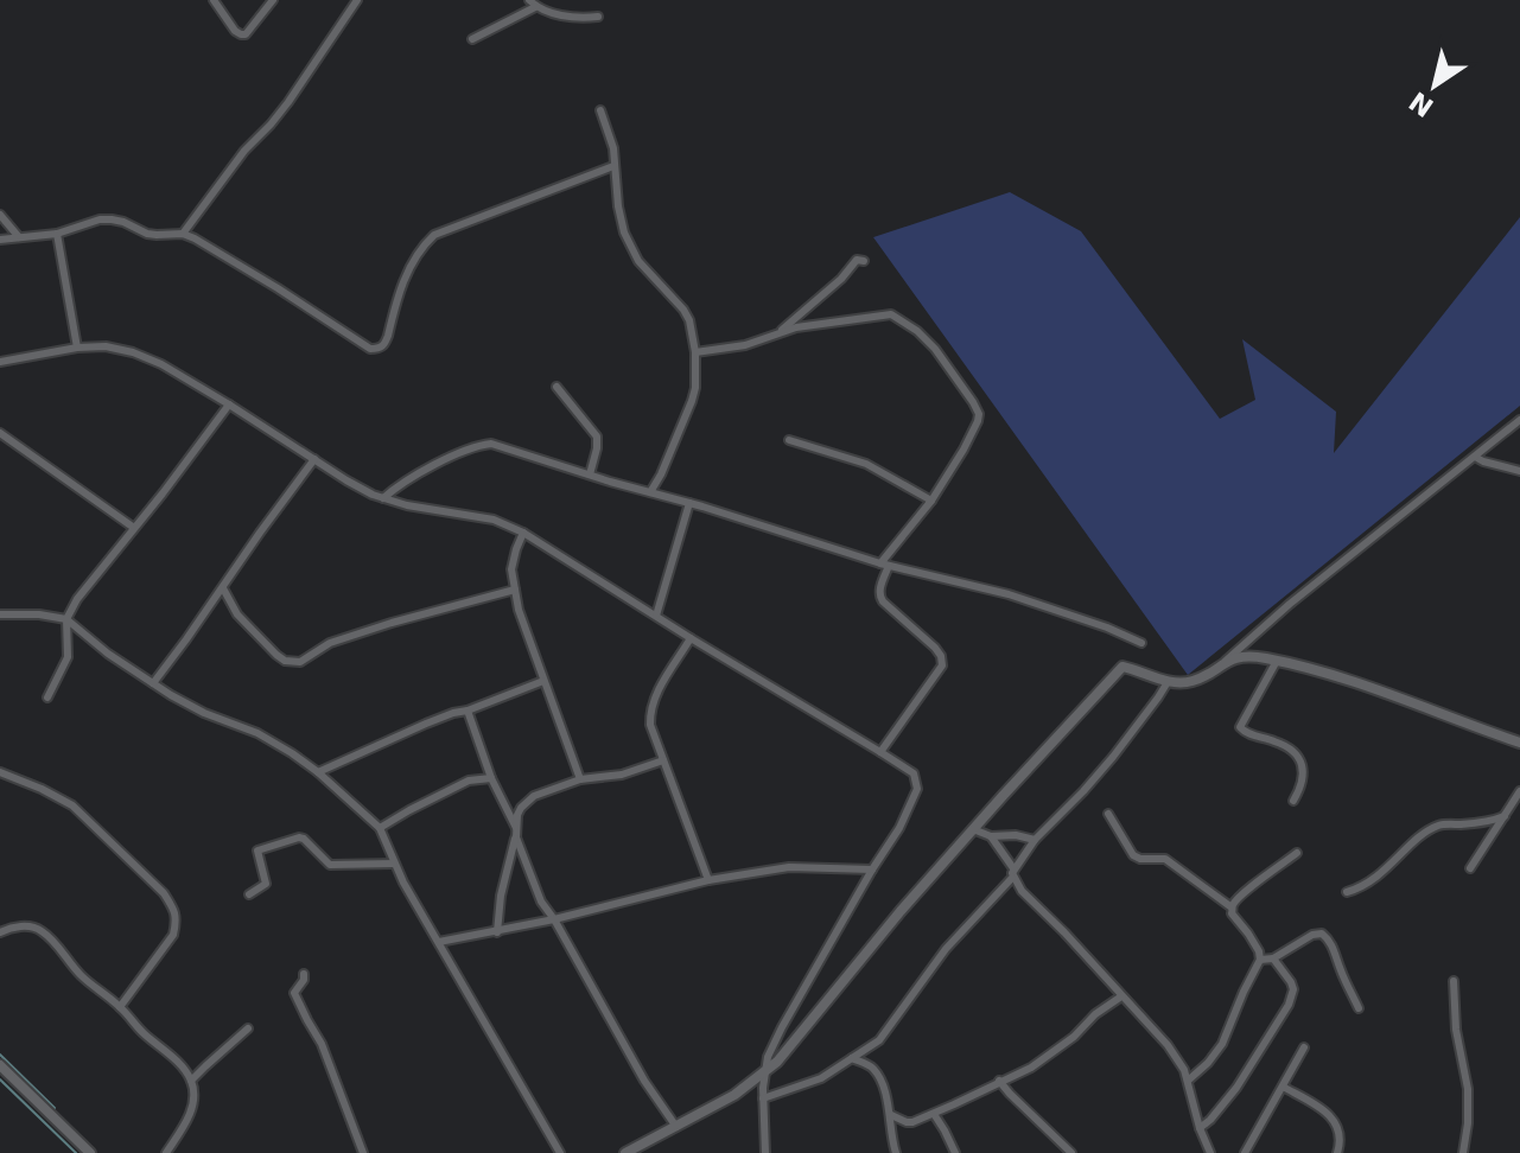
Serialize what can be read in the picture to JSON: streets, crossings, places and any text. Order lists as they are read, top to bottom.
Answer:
{
  "north": "bottom left"
}
